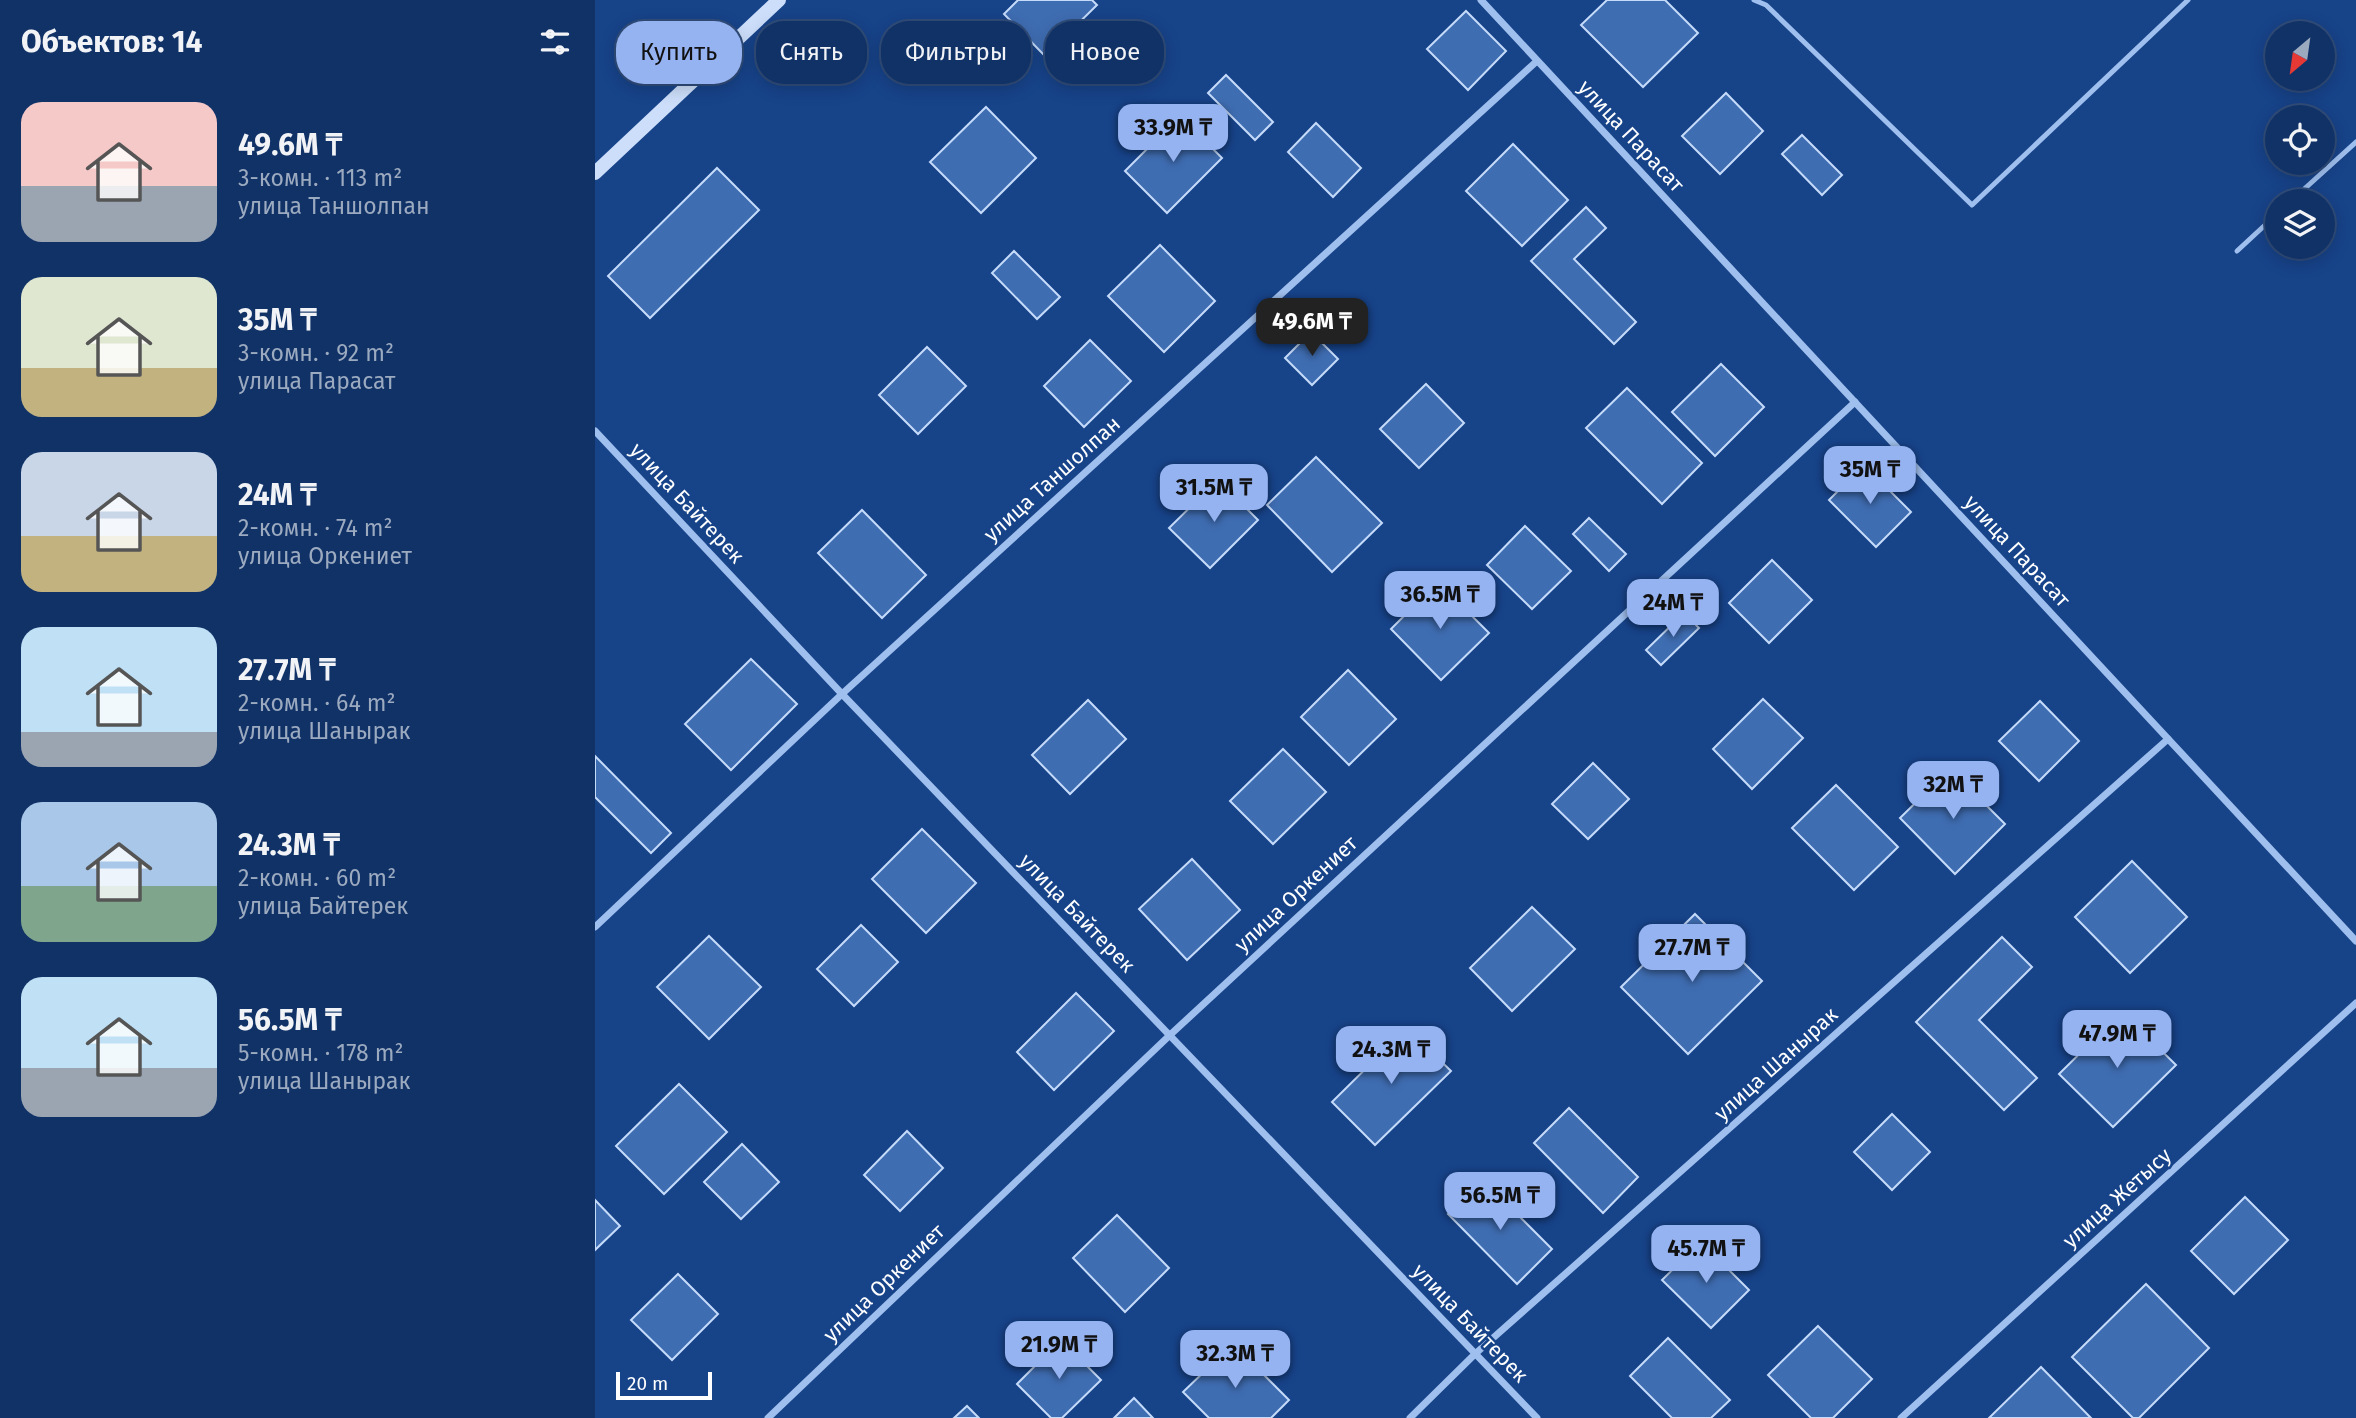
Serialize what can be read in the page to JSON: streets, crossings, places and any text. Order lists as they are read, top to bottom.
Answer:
{
  "streets": {
    "street": [
      "улица Парасат",
      "улица Таншолпан",
      "улица Байтерек",
      "улица Оркениет",
      "улица Шанырак",
      "улица Жетысу"
    ]
  },
  "crossings": [
    ["улица Парасат", "улица Таншолпан"],
    ["улица Парасат", "улица Оркениет"],
    ["улица Парасат", "улица Шанырак"],
    ["улица Таншолпан", "улица Байтерек"],
    ["улица Байтерек", "улица Оркениет"],
    ["улица Байтерек", "улица Шанырак"]
  ],
  "scale_bar": "20 m",
  "north": "bottom left",
  "page": {
    "heading": "Объектов: 14",
    "chip": [
      "Купить",
      "Снять",
      "Фильтры",
      "Новое"
    ],
    "list": [
      {
        "name": "49.6M ₸",
        "note": "3-комн. · 113 m² · улица Таншолпан"
      },
      {
        "name": "35M ₸",
        "note": "3-комн. · 92 m² · улица Парасат"
      },
      {
        "name": "24M ₸",
        "note": "2-комн. · 74 m² · улица Оркениет"
      },
      {
        "name": "27.7M ₸",
        "note": "2-комн. · 64 m² · улица Шанырак"
      },
      {
        "name": "24.3M ₸",
        "note": "2-комн. · 60 m² · улица Байтерек"
      },
      {
        "name": "56.5M ₸",
        "note": "5-комн. · 178 m² · улица Шанырак"
      }
    ],
    "price": [
      "33.9M ₸",
      "49.6M ₸",
      "35M ₸",
      "31.5M ₸",
      "36.5M ₸",
      "24M ₸",
      "32M ₸",
      "27.7M ₸",
      "47.9M ₸",
      "24.3M ₸",
      "56.5M ₸",
      "45.7M ₸",
      "21.9M ₸",
      "32.3M ₸"
    ],
    "scale": "20 m"
  }
}
